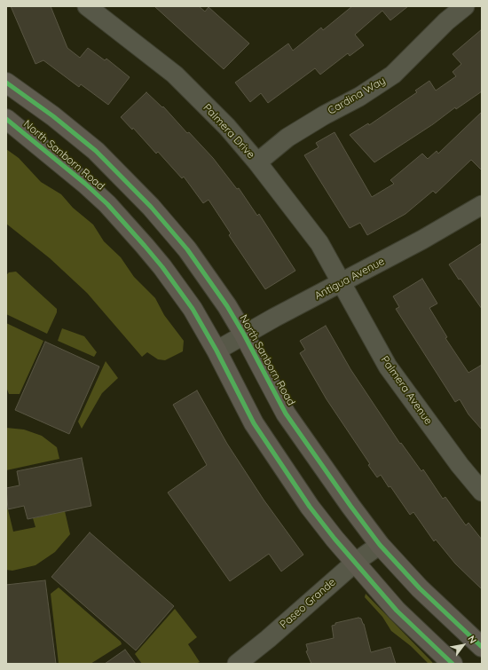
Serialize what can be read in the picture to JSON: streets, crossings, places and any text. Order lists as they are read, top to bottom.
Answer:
{
  "streets": {
    "main road": ["North Sanborn Road"],
    "street": [
      "Cardina Way",
      "Palmera Drive",
      "Antigua Avenue",
      "Palmera Avenue",
      "Paseo Grande"
    ]
  },
  "crossings": [
    ["Cardina Way", "Palmera Drive"],
    ["Palmera Drive", "Antigua Avenue"],
    ["Palmera Drive", "Palmera Avenue"],
    ["North Sanborn Road", "Antigua Avenue"],
    ["North Sanborn Road", "Paseo Grande"],
    ["Antigua Avenue", "Palmera Avenue"]
  ],
  "north": "top right"
}
